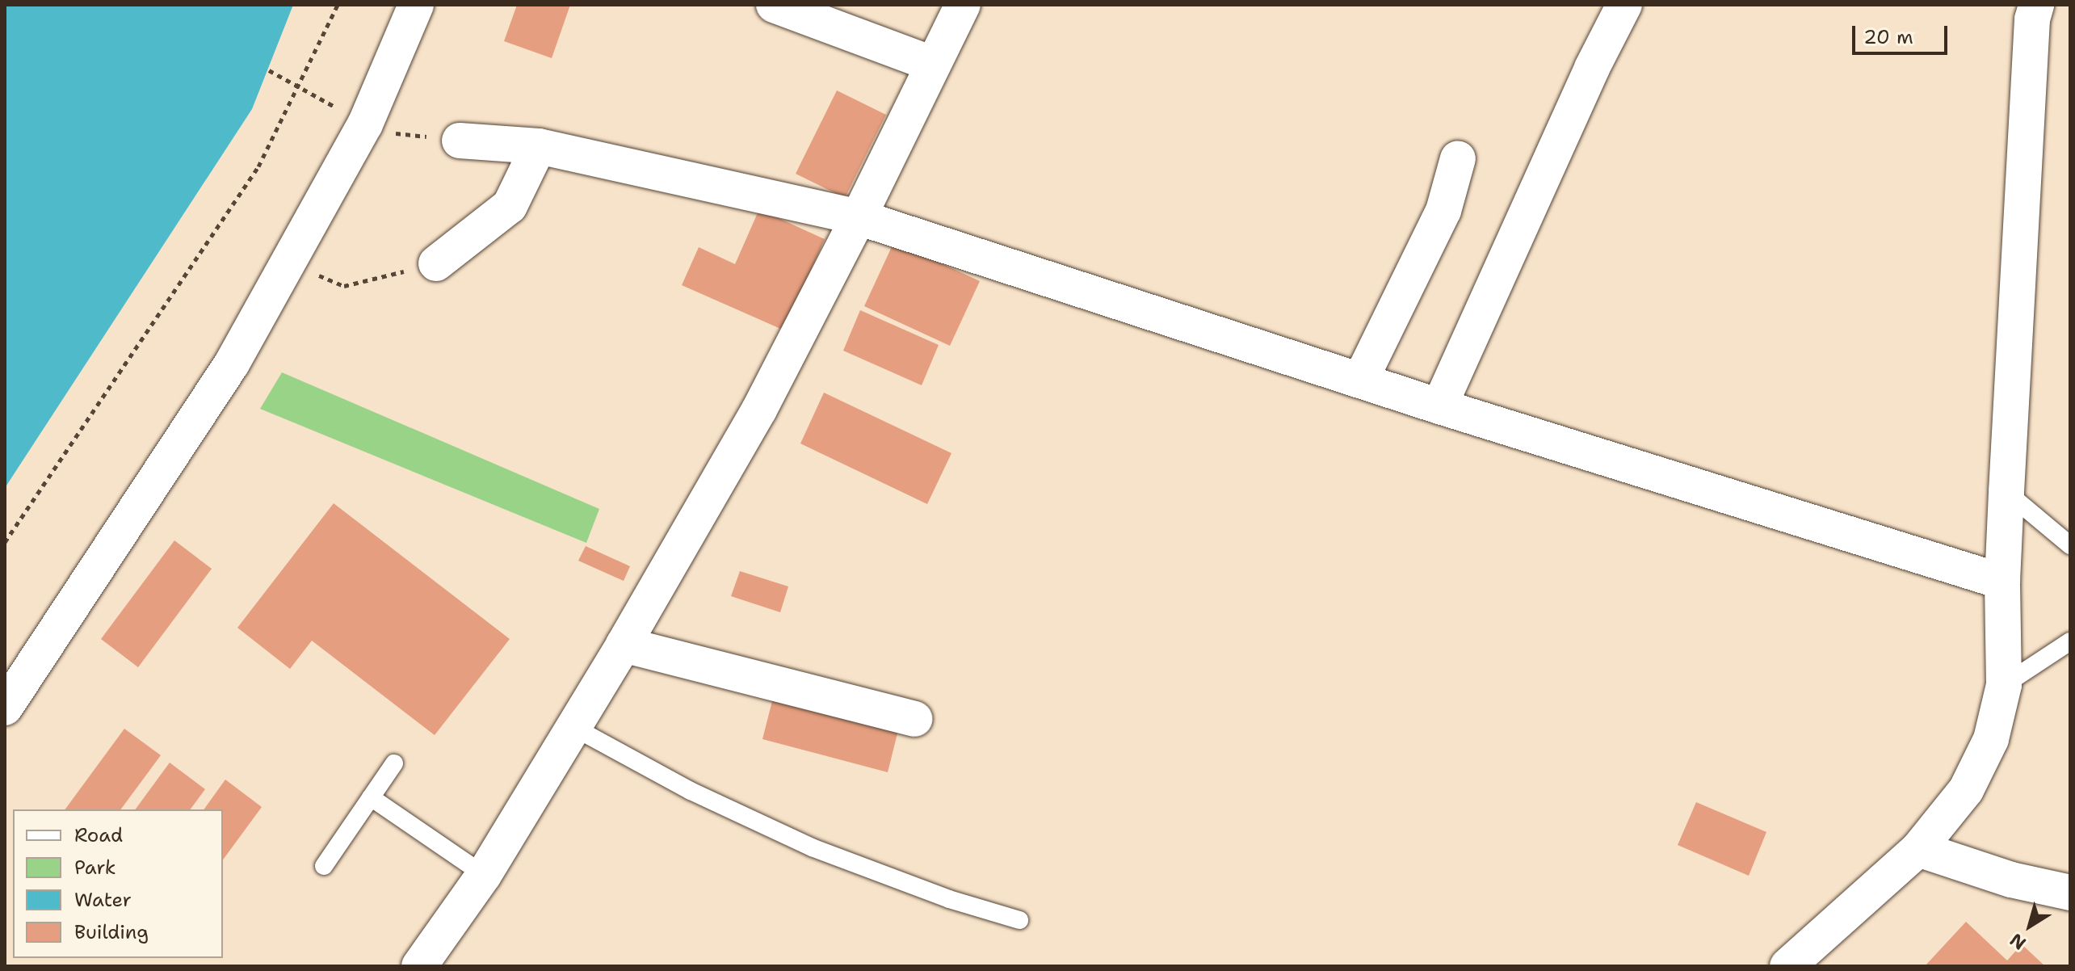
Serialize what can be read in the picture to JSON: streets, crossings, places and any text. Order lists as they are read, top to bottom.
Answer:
{
  "legend": [
    "Road",
    "Park",
    "Water",
    "Building"
  ],
  "scale_bar": "20 m",
  "north": "bottom left"
}
